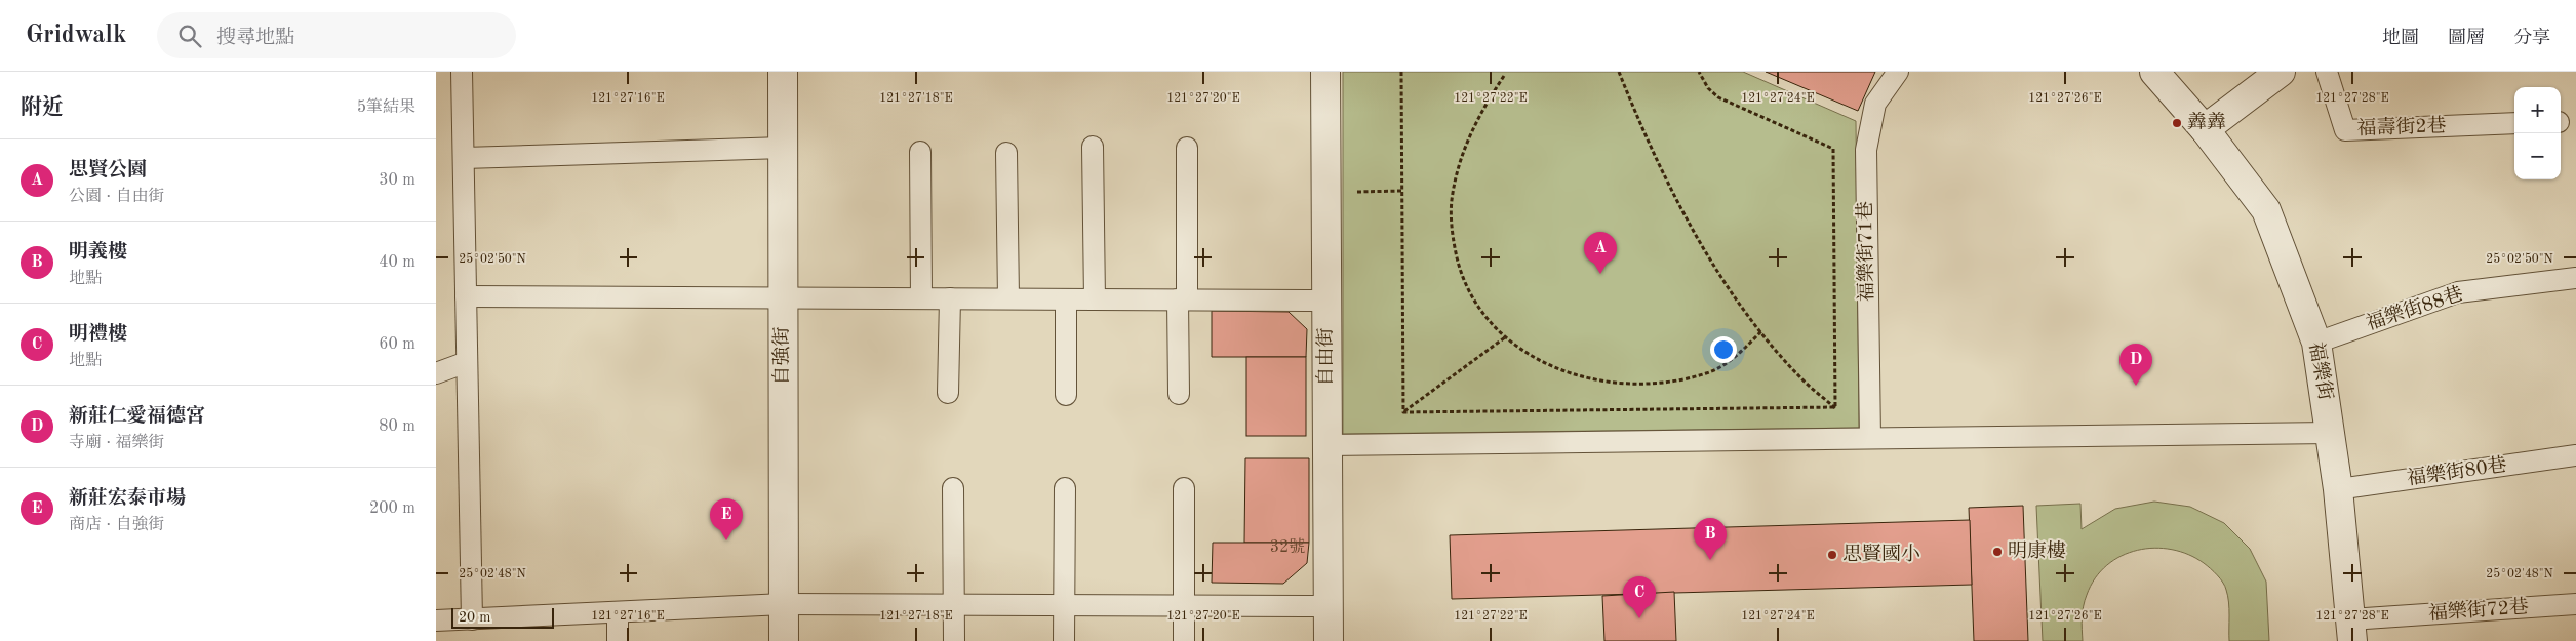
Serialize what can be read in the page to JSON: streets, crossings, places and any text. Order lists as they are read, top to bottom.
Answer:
{
  "streets": {
    "street": ["自強街", "自由街", "福樂街"],
    "lane": [
      "福壽街2巷",
      "福樂街71巷",
      "福樂街88巷",
      "福樂街80巷",
      "福樂街72巷"
    ]
  },
  "crossings": [
    ["福樂街88巷", "福樂街"],
    ["福樂街", "福樂街80巷"],
    ["福樂街", "福樂街72巷"]
  ],
  "places": ["羴羴", "明康樓", "思賢國小"],
  "house_numbers": ["32號"],
  "scale_bar": "20 m",
  "page": {
    "header": "Gridwalk",
    "search": "搜尋地點",
    "nav": ["地圖", "圖層", "分享"],
    "heading": ["附近", "5筆結果"],
    "map_buttons": ["+", "−"],
    "list": [
      {
        "mark": "A",
        "name": "思賢公園",
        "note": "公園 · 自由街",
        "value": "30 m"
      },
      {
        "mark": "B",
        "name": "明義樓",
        "note": "地點",
        "value": "40 m"
      },
      {
        "mark": "C",
        "name": "明禮樓",
        "note": "地點",
        "value": "60 m"
      },
      {
        "mark": "D",
        "name": "新莊仁愛福德宮",
        "note": "寺廟 · 福樂街",
        "value": "80 m"
      },
      {
        "mark": "E",
        "name": "新莊宏泰市場",
        "note": "商店 · 自強街",
        "value": "200 m"
      }
    ],
    "pins": [
      "A",
      "D",
      "E",
      "B",
      "C"
    ],
    "scale": "20 m"
  },
  "coordinates": [
    "121°27'16\"E",
    "121°27'18\"E",
    "121°27'20\"E",
    "121°27'22\"E",
    "121°27'24\"E",
    "121°27'26\"E",
    "121°27'28\"E",
    "25°02'50\"N",
    "25°02'48\"N"
  ]
}
